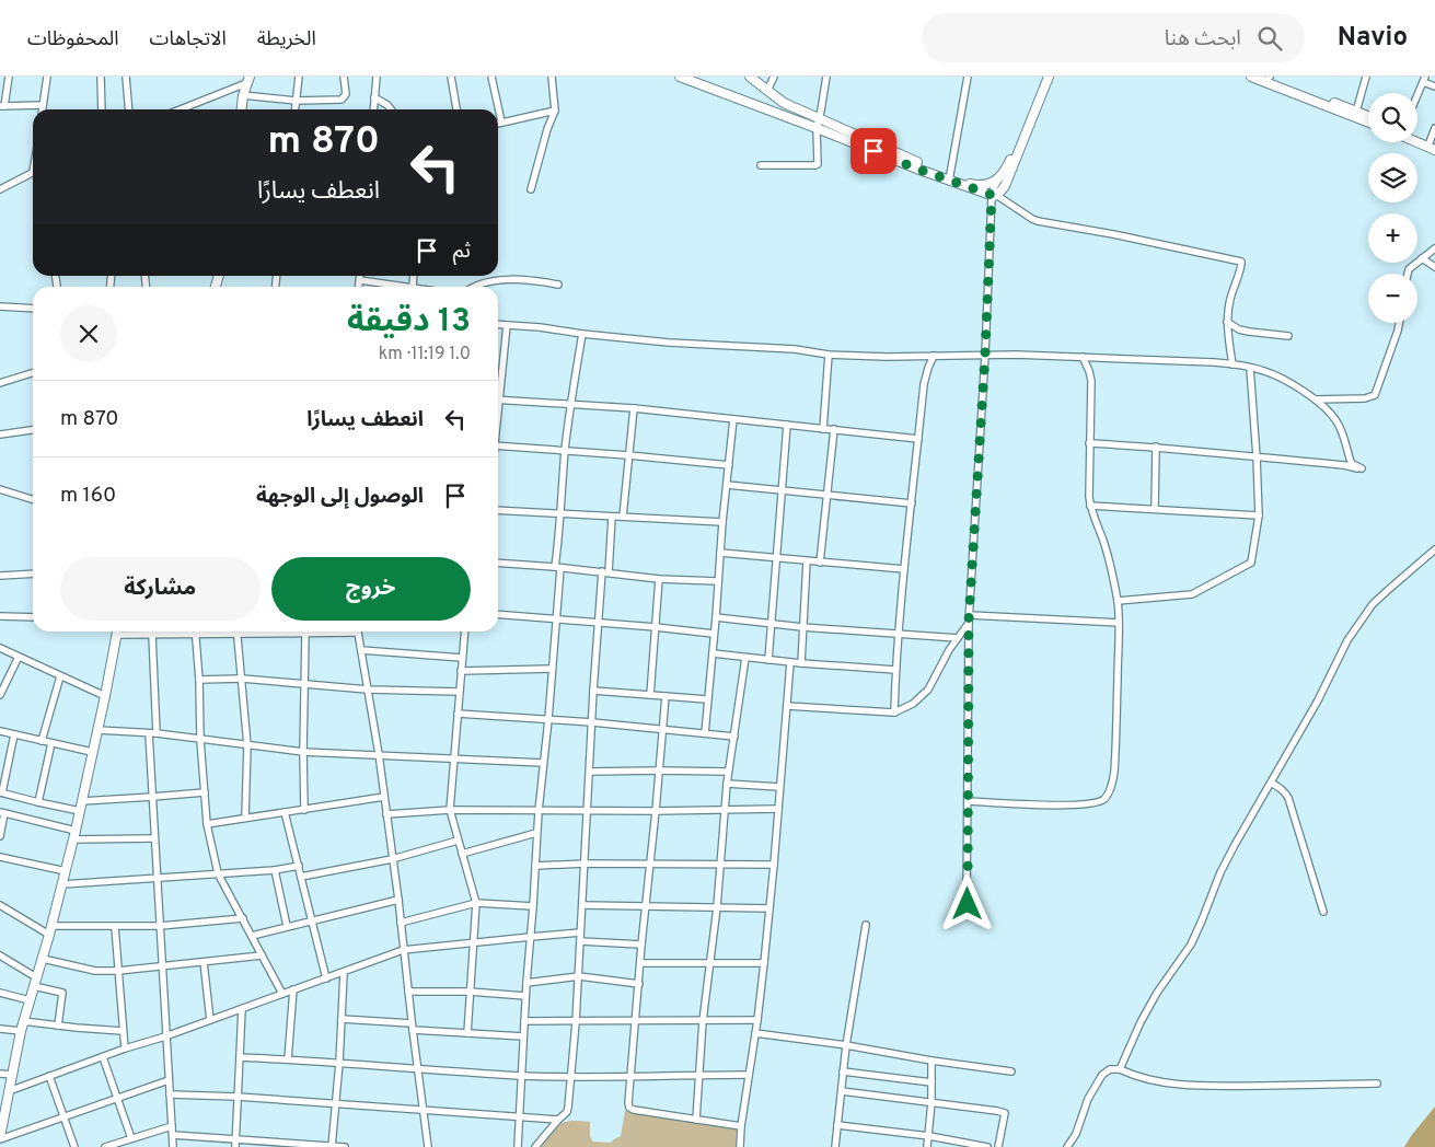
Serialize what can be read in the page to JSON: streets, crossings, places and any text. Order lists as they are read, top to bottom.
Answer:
{
  "page": {
    "header": "Navio",
    "search": "ابحث هنا",
    "nav": ["الخريطة", "الاتجاهات", "المحفوظات"],
    "map_buttons": ["+", "−"],
    "turn": ["870 m", "انعطف يسارًا"],
    "then": "ثم",
    "heading": ["13 دقيقة", "1.0 km · 11:19"],
    "list": [
      {
        "name": "انعطف يسارًا",
        "value": "870 m"
      },
      {
        "name": "الوصول إلى الوجهة",
        "value": "160 m"
      }
    ],
    "buttons": ["خروج", "مشاركة"]
  }
}
